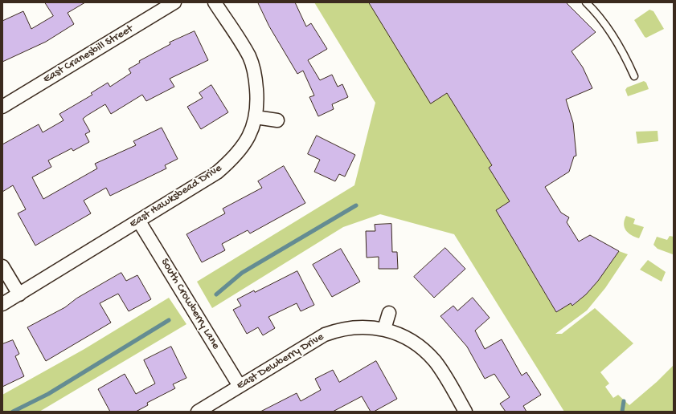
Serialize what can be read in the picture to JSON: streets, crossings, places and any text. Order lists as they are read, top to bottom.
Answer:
{
  "streets": {
    "street": [
      "East Cranesbill Street",
      "East Hawksbead Drive",
      "South Crowberry Lane",
      "East Dewberry Drive"
    ]
  },
  "crossings": [
    ["East Hawksbead Drive", "South Crowberry Lane"],
    ["South Crowberry Lane", "East Dewberry Drive"]
  ]
}
